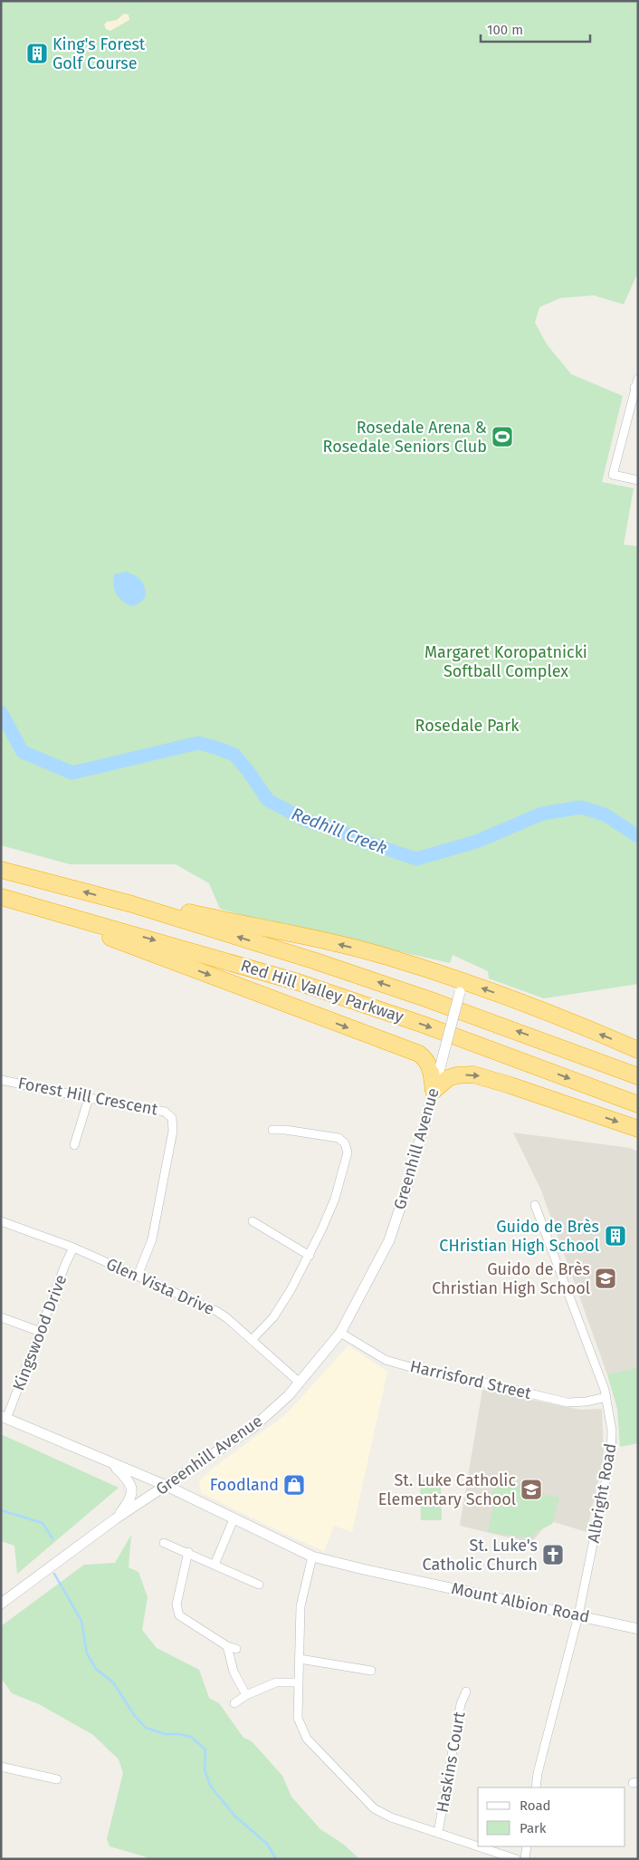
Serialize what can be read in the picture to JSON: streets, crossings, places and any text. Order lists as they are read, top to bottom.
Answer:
{
  "streets": {
    "highway": ["Red Hill Valley Parkway"],
    "street": [
      "Forest Hill Crescent",
      "Greenhill Avenue",
      "Glen Vista Drive",
      "Kingswood Drive",
      "Harrisford Street",
      "Albright Road",
      "Mount Albion Road",
      "Haskins Court"
    ]
  },
  "crossings": [
    ["Forest Hill Crescent", "Glen Vista Drive"],
    ["Greenhill Avenue", "Glen Vista Drive"],
    ["Greenhill Avenue", "Harrisford Street"],
    ["Greenhill Avenue", "Mount Albion Road"],
    ["Glen Vista Drive", "Kingswood Drive"],
    ["Kingswood Drive", "Mount Albion Road"],
    ["Harrisford Street", "Albright Road"],
    ["Albright Road", "Mount Albion Road"]
  ],
  "water": ["Redhill Creek"],
  "parks": ["Margaret Koropatnicki Softball Complex", "Rosedale Park"],
  "places": {
    "building": ["King's Forest Golf Course", "Guido de Brès CHristian High School"],
    "sports": ["Rosedale Arena & Rosedale Seniors Club"],
    "school or university": ["Guido de Brès Christian High School", "St. Luke Catholic Elementary School"],
    "shop": ["Foodland"],
    "church": ["St. Luke's Catholic Church"]
  },
  "legend": ["Road", "Park"],
  "scale_bar": "100 m"
}
